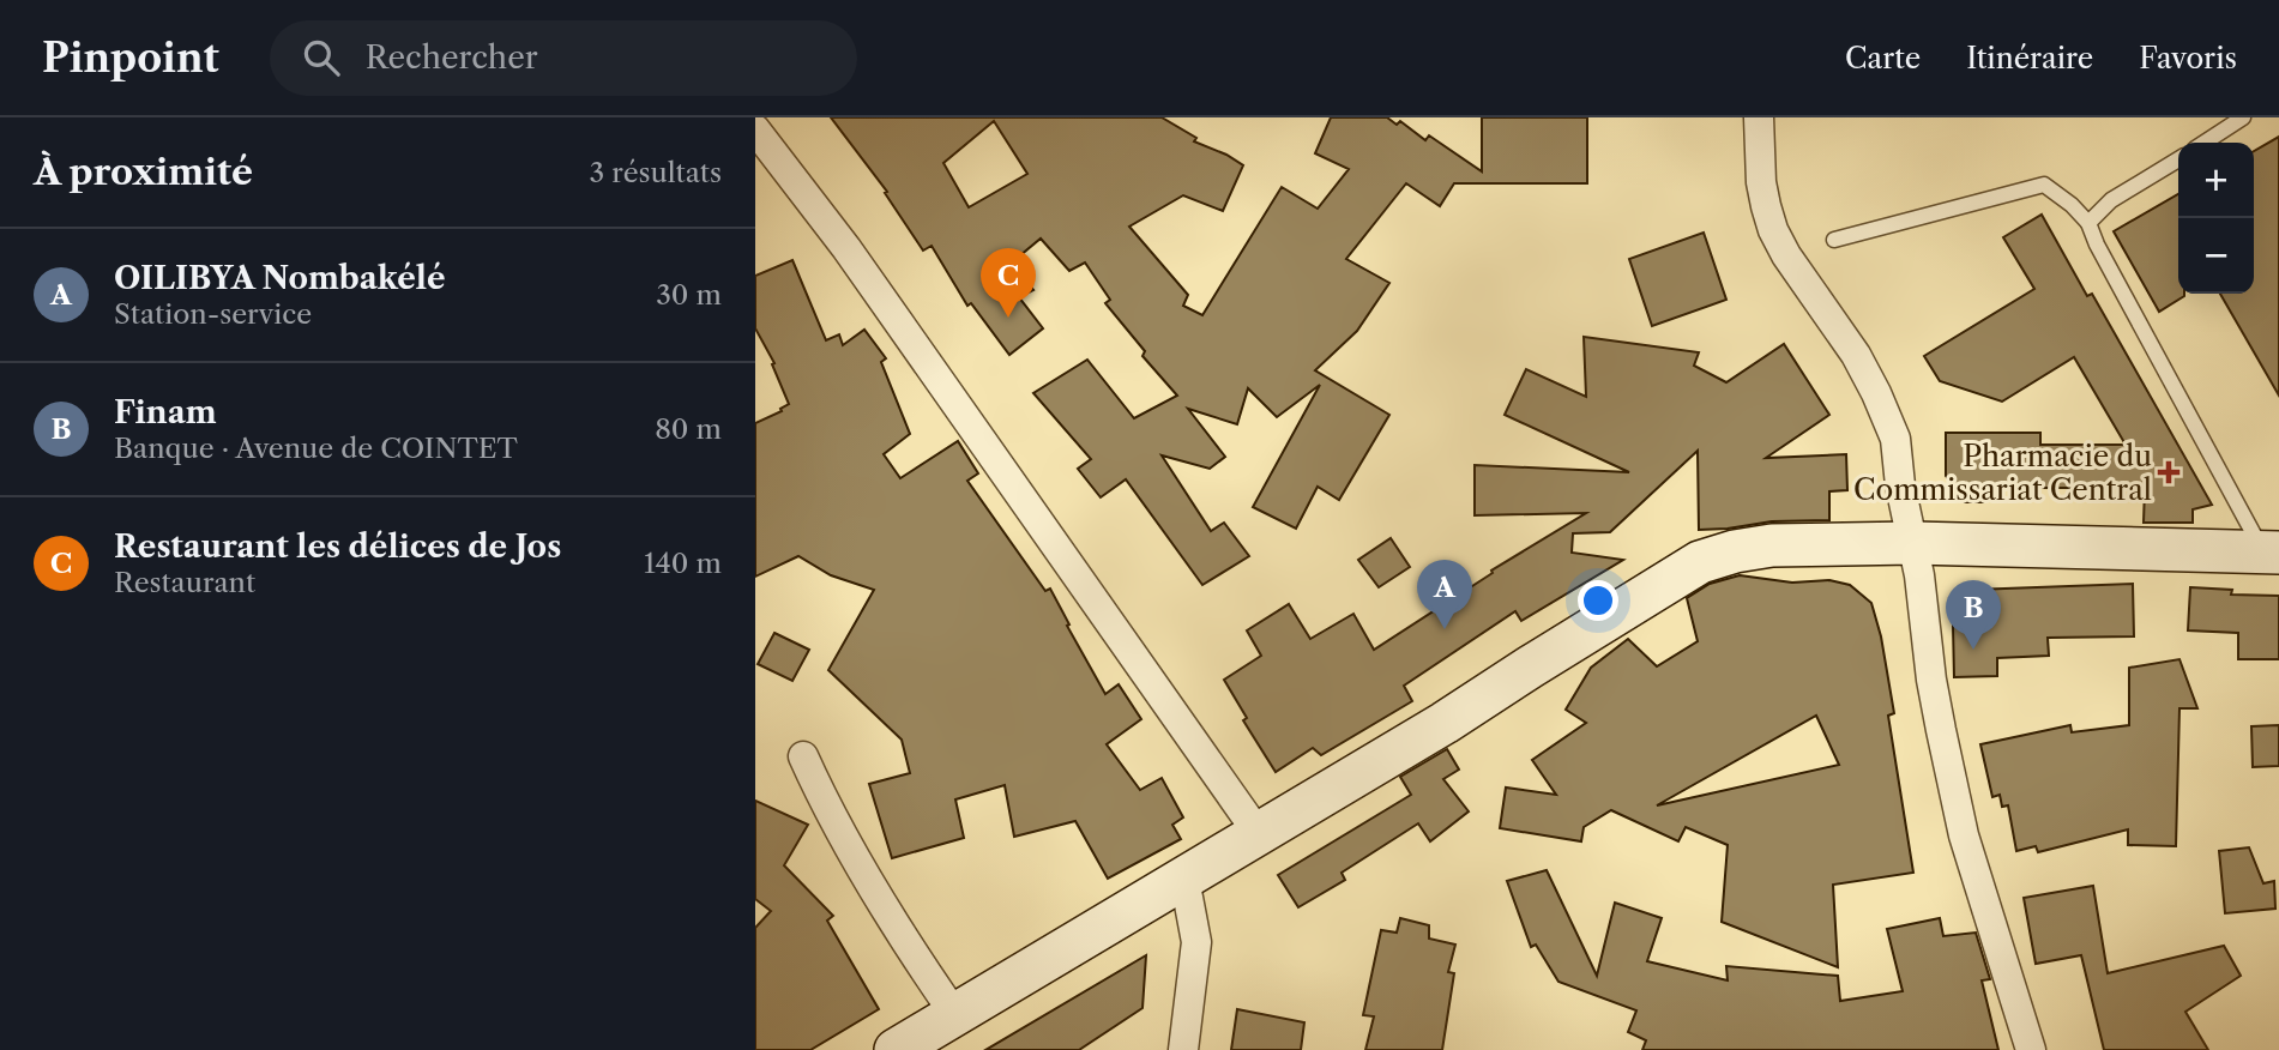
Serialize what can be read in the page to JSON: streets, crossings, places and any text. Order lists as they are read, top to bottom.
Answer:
{
  "places": {
    "health": ["Pharmacie du Commissariat Central"]
  },
  "page": {
    "header": "Pinpoint",
    "search": "Rechercher",
    "nav": ["Carte", "Itinéraire", "Favoris"],
    "heading": ["À proximité", "3 résultats"],
    "map_buttons": ["+", "−"],
    "list": [
      {
        "mark": "A",
        "name": "OILIBYA Nombakélé",
        "note": "Station-service",
        "value": "30 m"
      },
      {
        "mark": "B",
        "name": "Finam",
        "note": "Banque · Avenue de COINTET",
        "value": "80 m"
      },
      {
        "mark": "C",
        "name": "Restaurant les délices de Jos",
        "note": "Restaurant",
        "value": "140 m"
      }
    ],
    "pins": ["C", "A", "B"]
  }
}
